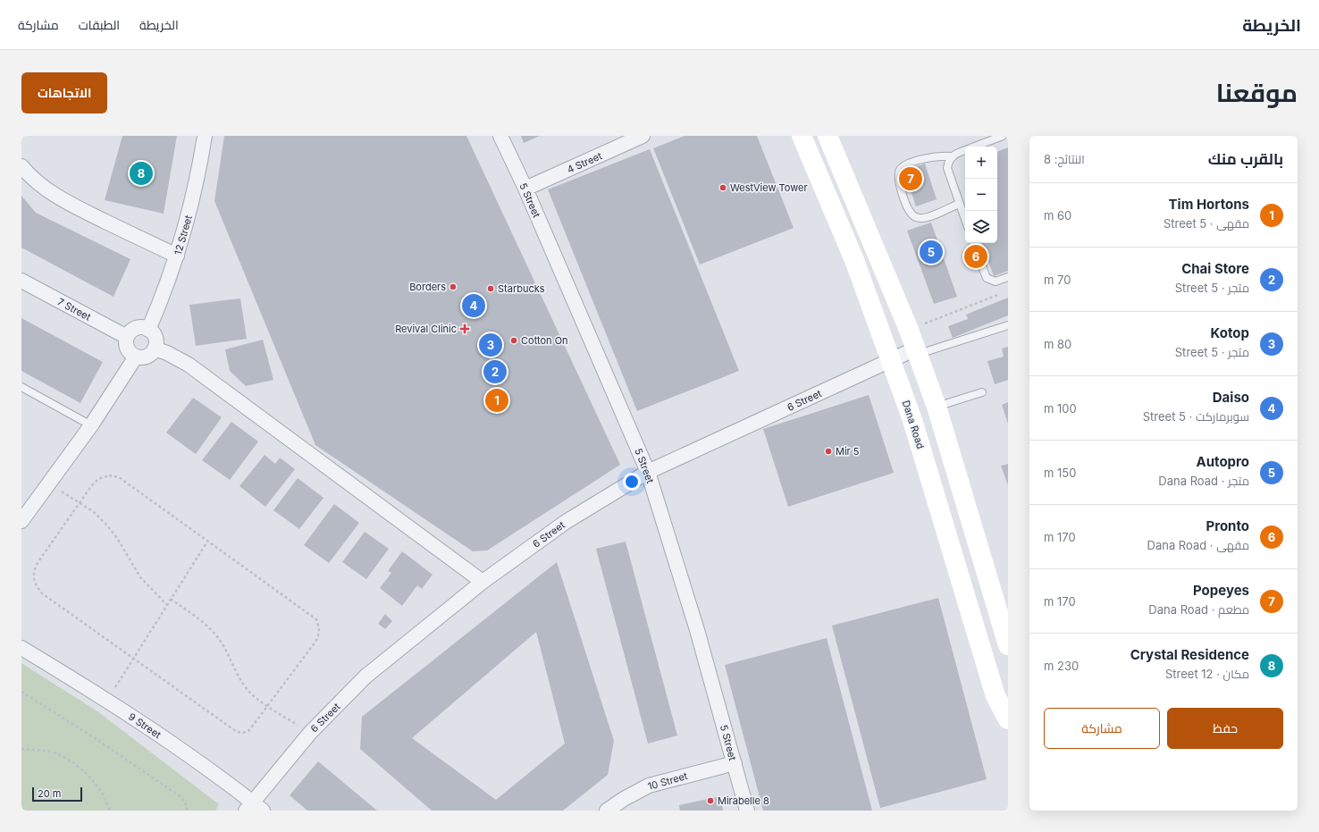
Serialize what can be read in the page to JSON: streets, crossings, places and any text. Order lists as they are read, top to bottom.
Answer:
{
  "streets": {
    "street": [
      "4 Street",
      "5 Street",
      "12 Street",
      "7 Street",
      "6 Street",
      "Dana Road",
      "9 Street",
      "10 Street"
    ]
  },
  "crossings": [
    ["4 Street", "5 Street"],
    ["5 Street", "6 Street"],
    ["5 Street", "10 Street"],
    ["12 Street", "7 Street"],
    ["6 Street", "Dana Road"],
    ["6 Street", "9 Street"]
  ],
  "places": {
    "other": [
      "WestView Tower",
      "Borders",
      "Starbucks",
      "Cotton On",
      "Mir 5",
      "Mirabelle 8"
    ],
    "health": ["Revival Clinic"]
  },
  "scale_bar": "20 m",
  "page": {
    "header": "الخريطة",
    "nav": ["الخريطة", "الطبقات", "مشاركة"],
    "title": "موقعنا",
    "buttons": [
      "الاتجاهات",
      ["حفظ", "مشاركة"]
    ],
    "heading": ["بالقرب منك", "النتائج: 8"],
    "map_buttons": ["+", "−"],
    "pins": [
      "8",
      "7",
      "5",
      "6",
      "4",
      "3",
      "2",
      "1"
    ],
    "list": [
      {
        "mark": "1",
        "name": "Tim Hortons",
        "note": "مقهى · 5 Street",
        "value": "60 m"
      },
      {
        "mark": "2",
        "name": "Chai Store",
        "note": "متجر · 5 Street",
        "value": "70 m"
      },
      {
        "mark": "3",
        "name": "Kotop",
        "note": "متجر · 5 Street",
        "value": "80 m"
      },
      {
        "mark": "4",
        "name": "Daiso",
        "note": "سوبرماركت · 5 Street",
        "value": "100 m"
      },
      {
        "mark": "5",
        "name": "Autopro",
        "note": "متجر · Dana Road",
        "value": "150 m"
      },
      {
        "mark": "6",
        "name": "Pronto",
        "note": "مقهى · Dana Road",
        "value": "170 m"
      },
      {
        "mark": "7",
        "name": "Popeyes",
        "note": "مطعم · Dana Road",
        "value": "170 m"
      },
      {
        "mark": "8",
        "name": "Crystal Residence",
        "note": "مكان · 12 Street",
        "value": "230 m"
      }
    ],
    "scale": "20 m"
  }
}
